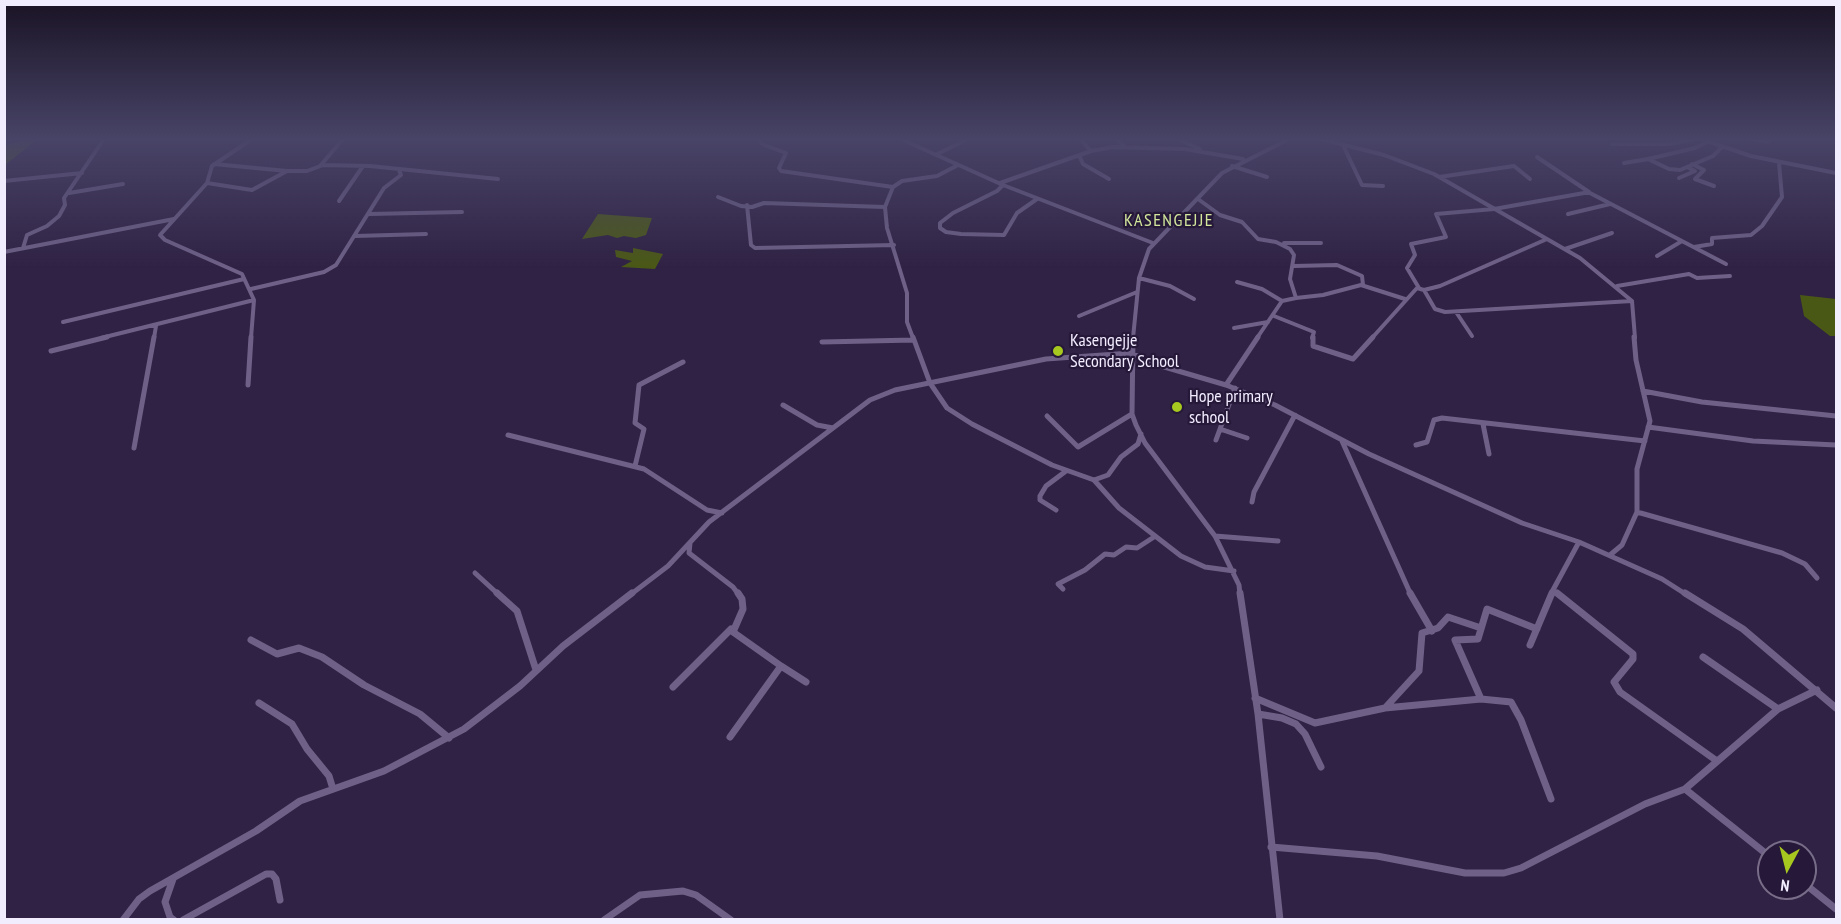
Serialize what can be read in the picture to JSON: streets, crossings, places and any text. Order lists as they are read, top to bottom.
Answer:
{
  "districts": ["KASENGEJJE"],
  "places": ["Kasengejje Secondary School", "Hope primary school"],
  "north": "bottom"
}
